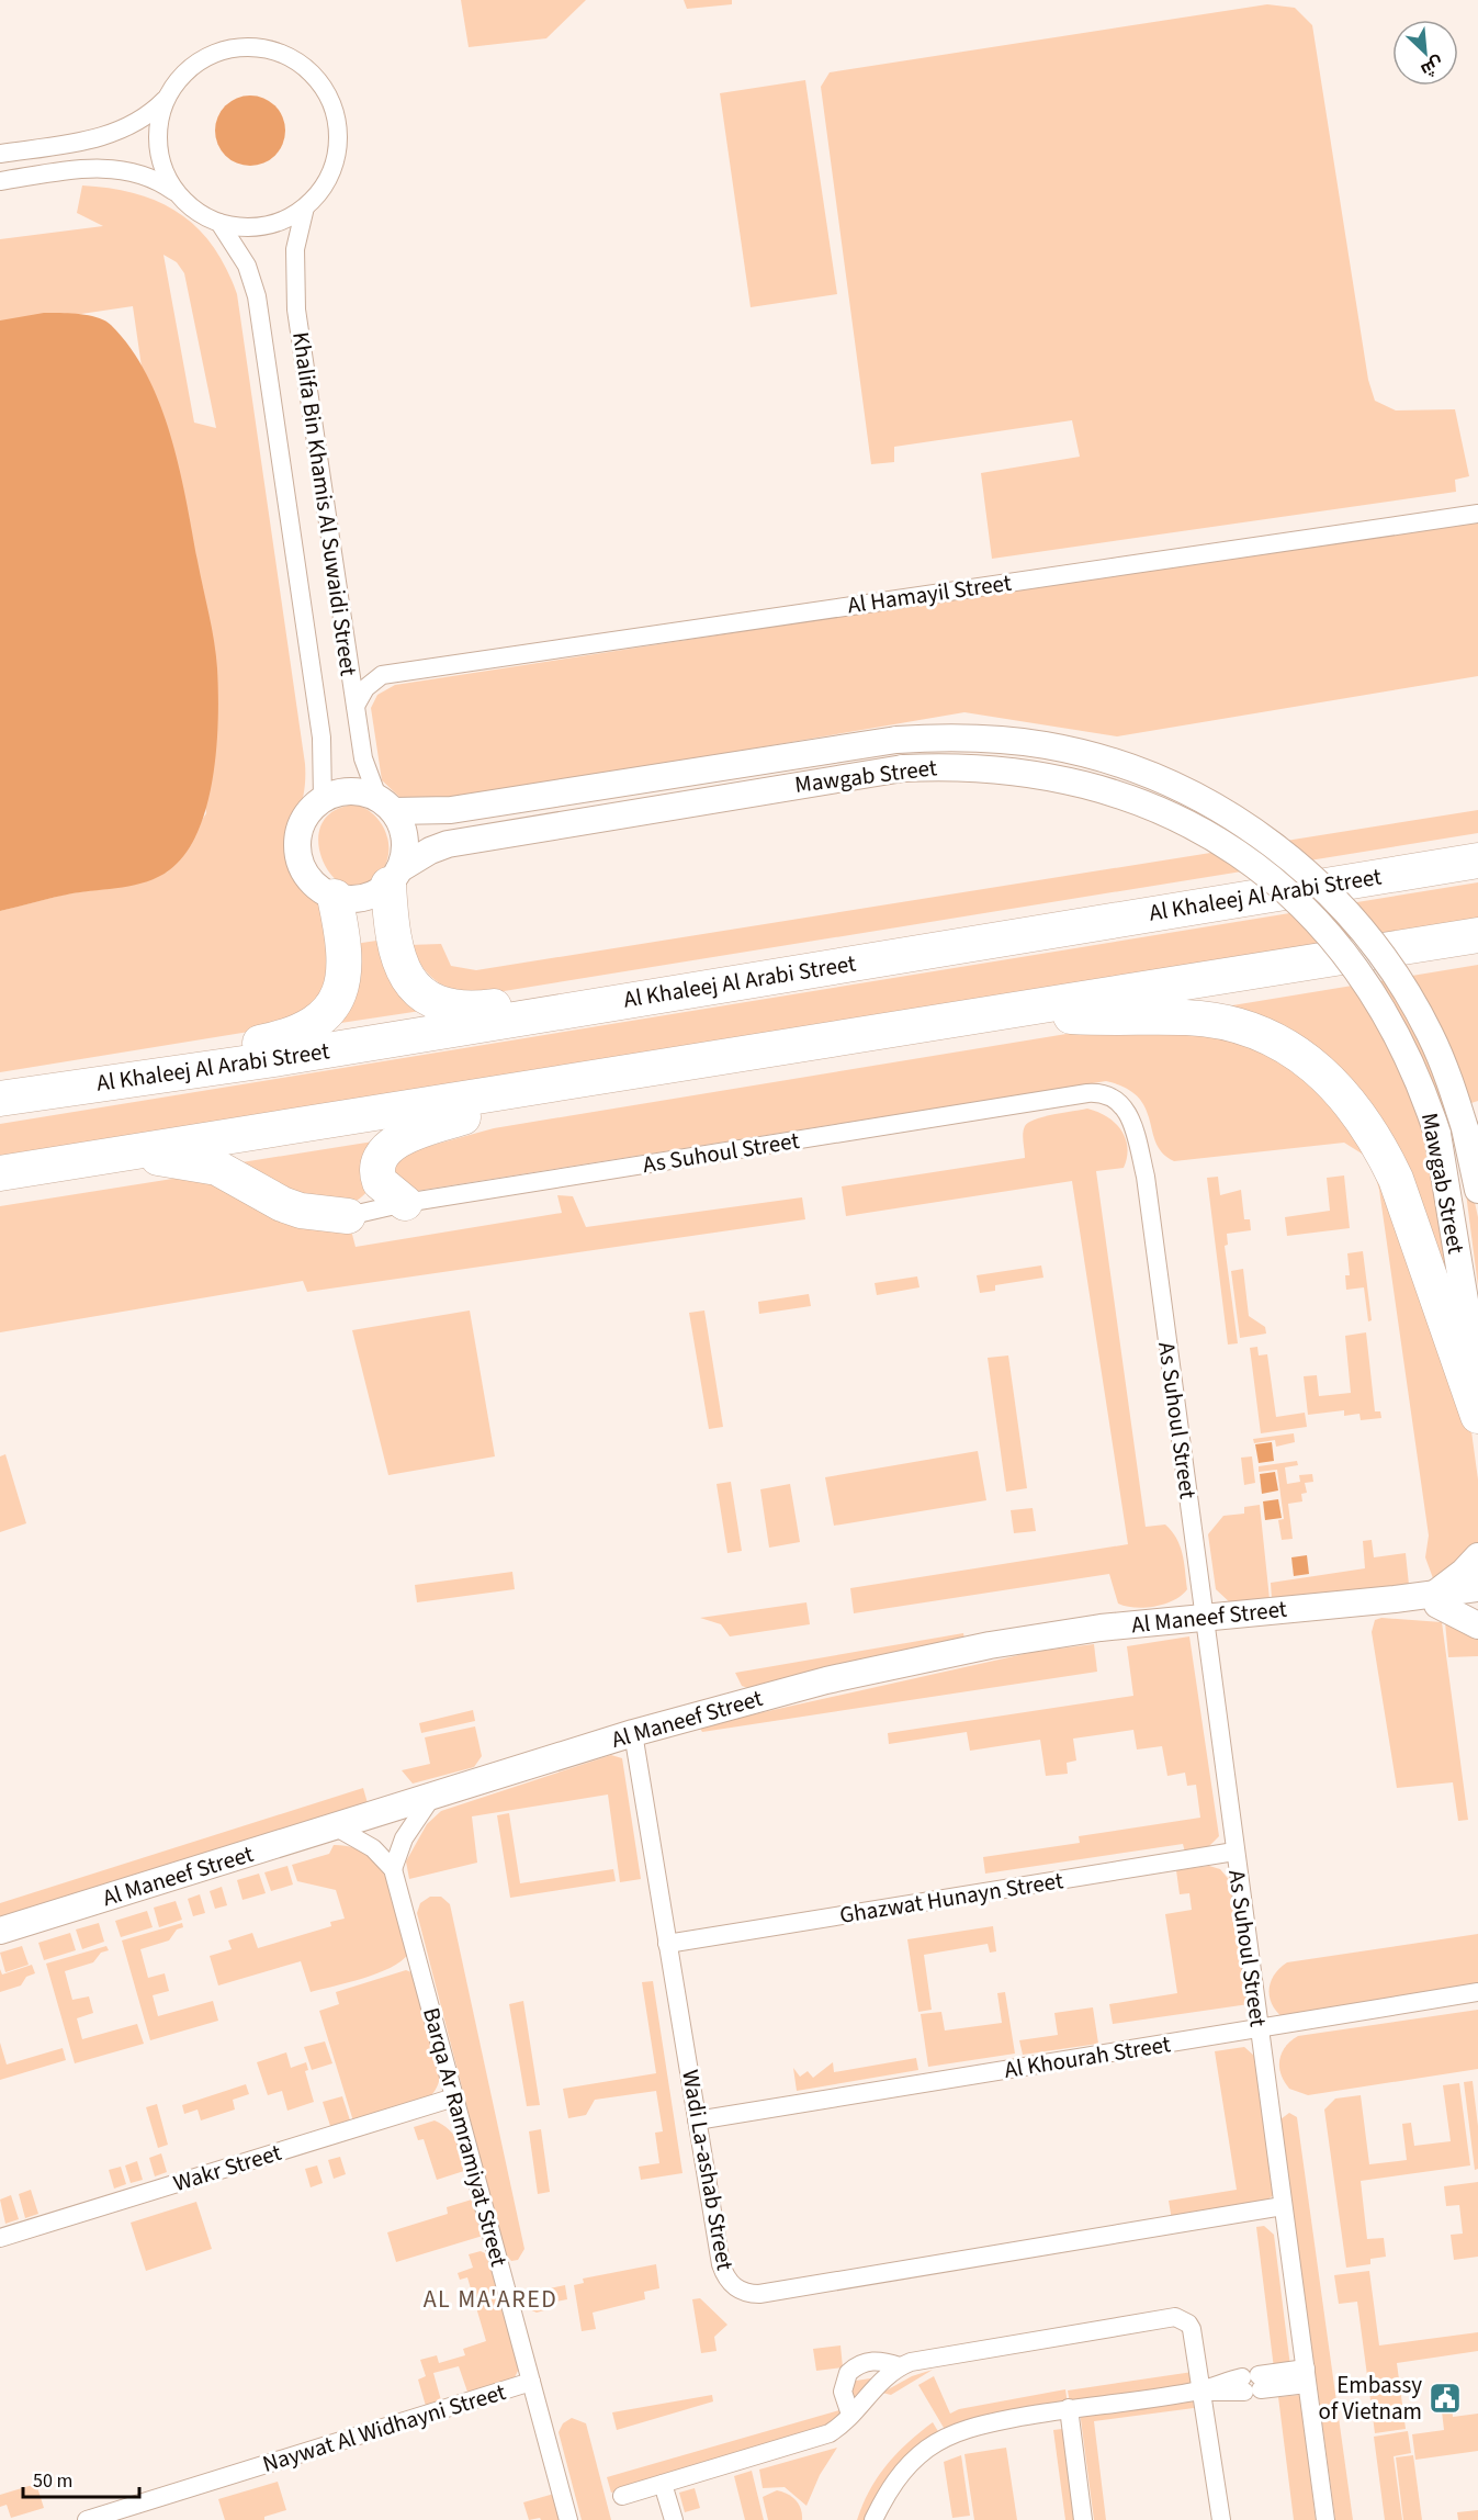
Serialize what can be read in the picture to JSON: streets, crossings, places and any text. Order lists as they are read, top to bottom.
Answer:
{
  "streets": {
    "highway": ["Al Khaleej Al Arabi Street"],
    "main road": ["Mawgab Street", "Al Maneef Street"],
    "street": [
      "Khalifa Bin Khamis Al Suwaidi Street",
      "Al Hamayil Street",
      "As Suhoul Street",
      "Ghazwat Hunayn Street",
      "Al Khourah Street",
      "Barqa Ar Ramramiyat Street",
      "Wakr Street",
      "Wadi La-ashab Street",
      "Naywat Al Widhayni Street"
    ]
  },
  "crossings": [
    ["Khalifa Bin Khamis Al Suwaidi Street", "Mawgab Street"],
    ["As Suhoul Street", "Al Maneef Street"],
    ["As Suhoul Street", "Ghazwat Hunayn Street"],
    ["As Suhoul Street", "Al Khourah Street"],
    ["As Suhoul Street", "Wadi La-ashab Street"],
    ["Al Maneef Street", "Wadi La-ashab Street"],
    ["Ghazwat Hunayn Street", "Wadi La-ashab Street"],
    ["Al Khourah Street", "Wadi La-ashab Street"],
    ["Barqa Ar Ramramiyat Street", "Wakr Street"],
    ["Barqa Ar Ramramiyat Street", "Naywat Al Widhayni Street"]
  ],
  "districts": ["AL MA'ARED"],
  "places": {
    "public building": ["Embassy of Vietnam"]
  },
  "scale_bar": "50 m",
  "north": "bottom right"
}
